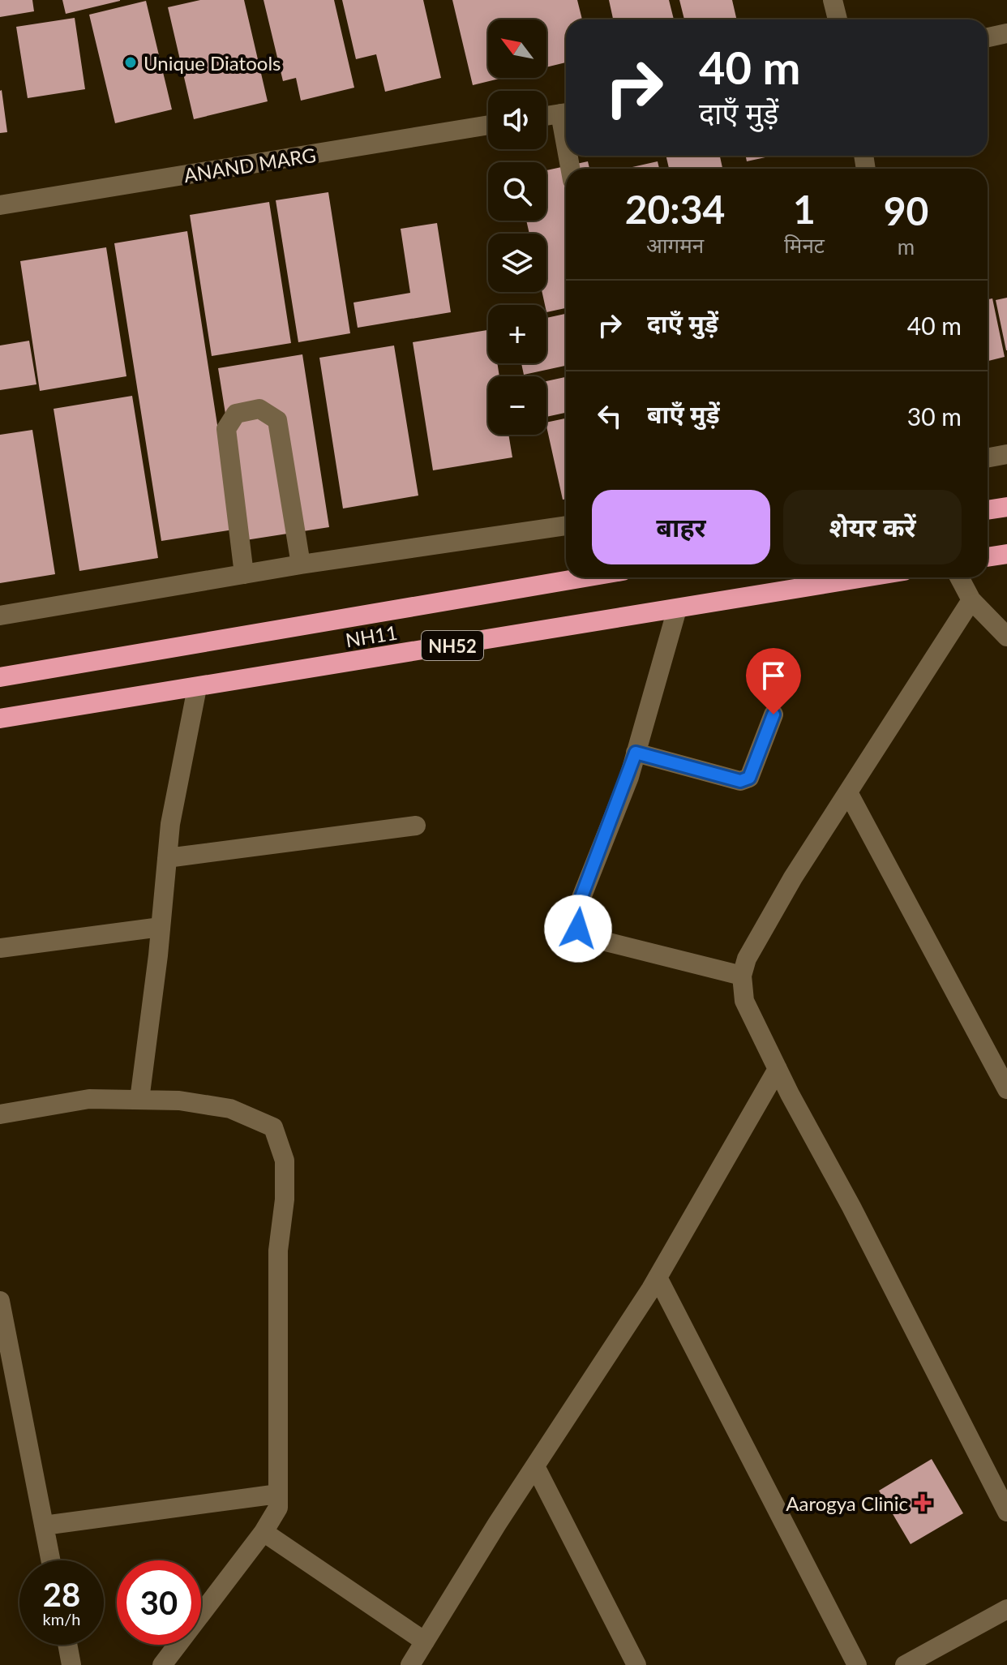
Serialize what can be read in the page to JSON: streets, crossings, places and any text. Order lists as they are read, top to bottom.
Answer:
{
  "streets": {
    "highway": ["NH11", "NH52"],
    "street": ["ANAND MARG"]
  },
  "places": {
    "other": ["Unique Diatools"],
    "health": ["Aarogya Clinic"]
  },
  "north": "top left",
  "page": {
    "map_buttons": ["+", "−"],
    "turn": ["40 m", "दाएँ मुड़ें"],
    "eta": [
      "20:34",
      "आगमन",
      "1",
      "मिनट",
      "90",
      "m"
    ],
    "list": [
      {
        "name": "दाएँ मुड़ें",
        "value": "40 m"
      },
      {
        "name": "बाएँ मुड़ें",
        "value": "30 m"
      }
    ],
    "buttons": ["बाहर", "शेयर करें"],
    "speed": "28 km/h",
    "limit": "30"
  }
}
